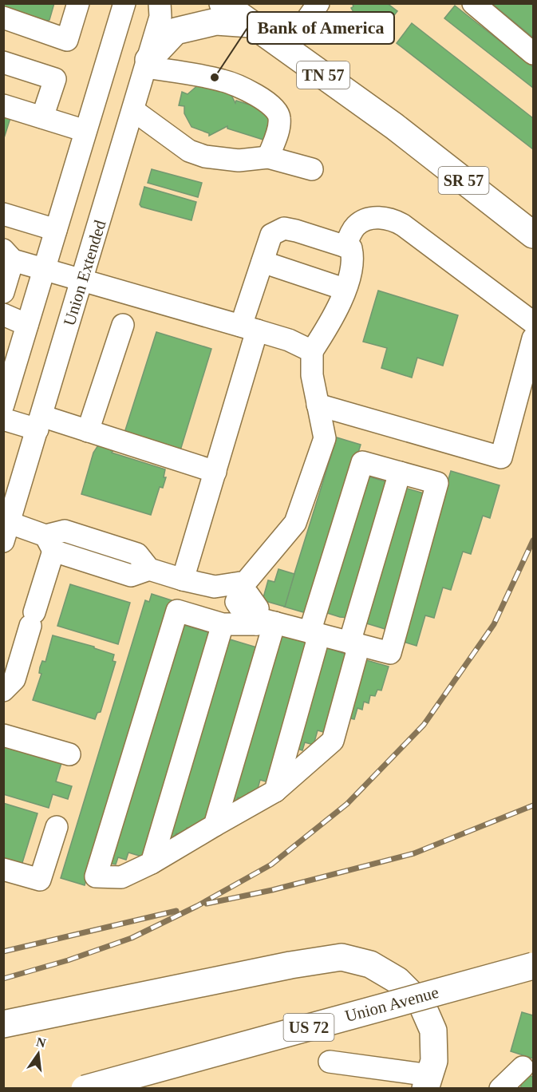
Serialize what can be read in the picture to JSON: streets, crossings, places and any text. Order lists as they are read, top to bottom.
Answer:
{
  "streets": {
    "main road": [
      "TN 57",
      "SR 57",
      "Union Avenue",
      "US 72"
    ],
    "street": ["Union Extended"]
  },
  "crossings": [
    ["TN 57", "SR 57"]
  ],
  "places": ["Bank of America"],
  "north": "top"
}
